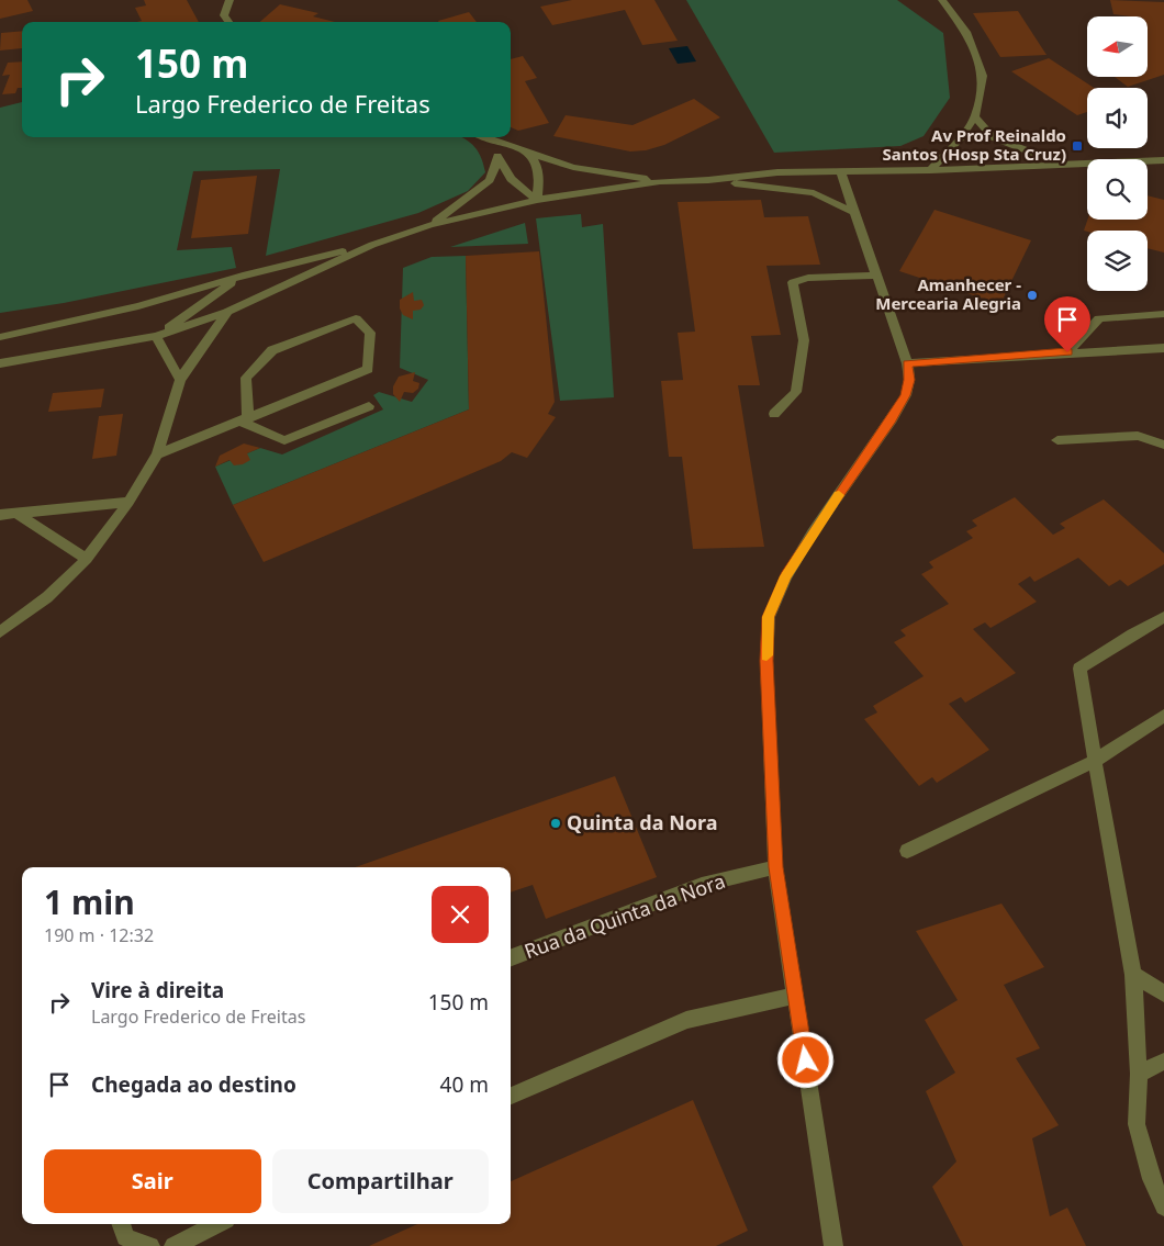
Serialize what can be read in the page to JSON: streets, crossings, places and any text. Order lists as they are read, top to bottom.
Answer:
{
  "streets": {
    "street": ["Rua da Quinta da Nora"]
  },
  "places": {
    "transit": ["Av Prof Reinaldo Santos (Hosp Sta Cruz)"],
    "other": ["Amanhecer - Mercearia Alegria", "Quinta da Nora"]
  },
  "north": "left",
  "page": {
    "turn": ["150 m", "Largo Frederico de Freitas"],
    "heading": ["1 min", "190 m · 12:32"],
    "list": [
      {
        "name": "Vire à direita",
        "note": "Largo Frederico de Freitas",
        "value": "150 m"
      },
      {
        "name": "Chegada ao destino",
        "value": "40 m"
      }
    ],
    "buttons": ["Sair", "Compartilhar"]
  }
}
